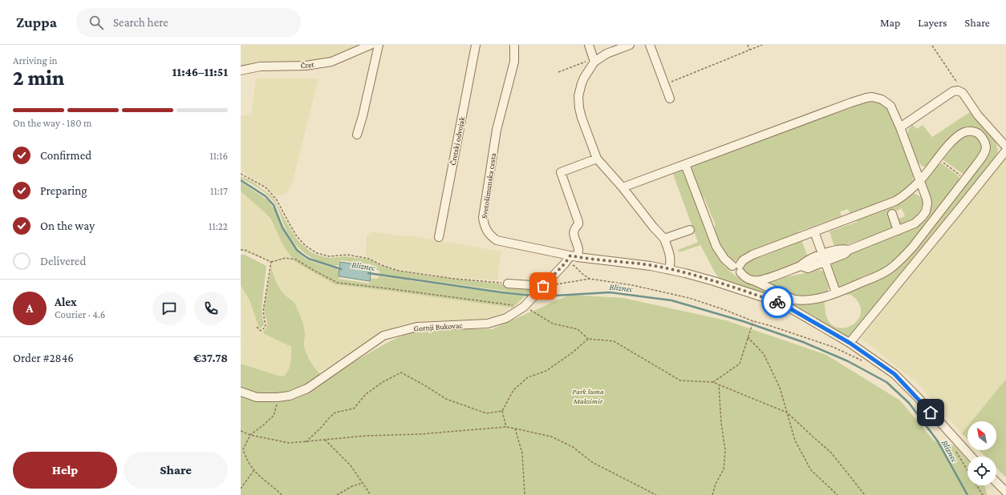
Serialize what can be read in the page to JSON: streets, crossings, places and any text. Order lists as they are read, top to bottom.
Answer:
{
  "streets": {
    "street": [
      "Čret",
      "Čretski odvojak",
      "Svetošimunska cesta",
      "Gornji Bukovac"
    ]
  },
  "crossings": [
    ["Svetošimunska cesta", "Gornji Bukovac"]
  ],
  "water": ["Bliznec"],
  "parks": ["Park šuma Maksimir"],
  "north": "top left",
  "page": {
    "header": "Zuppa",
    "search": "Search here",
    "nav": ["Map", "Layers", "Share"],
    "heading": ["2 min", "Arriving in", "11:46–11:51"],
    "panel": [
      "Alex",
      "Courier · 4.6",
      "Order #2846",
      "€37.78"
    ],
    "bar": "On the way · 180 m",
    "list": [
      ["Confirmed", "11:16"],
      ["Preparing", "11:17"],
      ["On the way", "11:22"],
      "Delivered"
    ],
    "round": "A",
    "buttons": ["Help", "Share"]
  }
}
